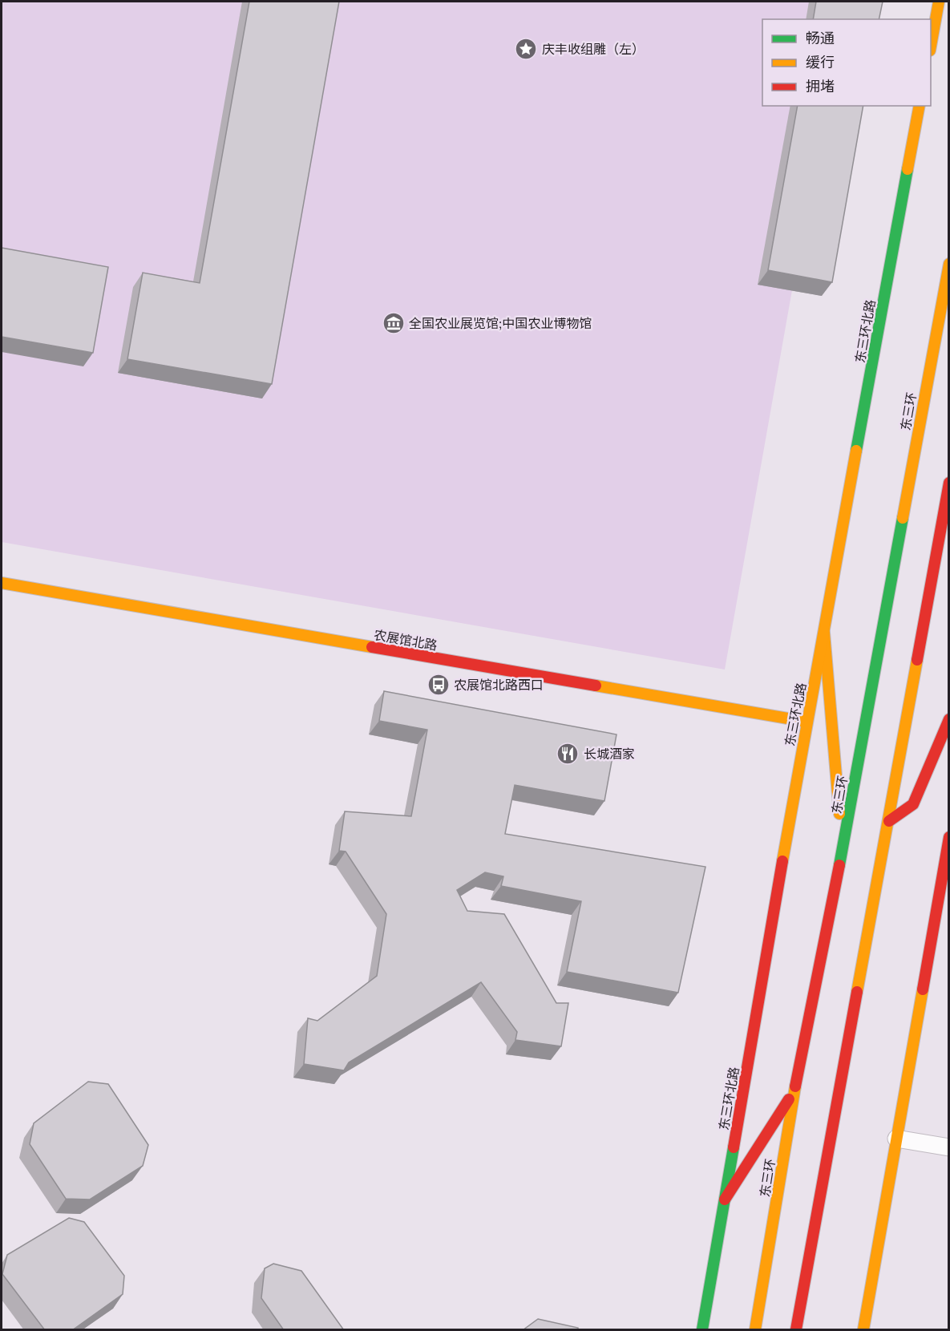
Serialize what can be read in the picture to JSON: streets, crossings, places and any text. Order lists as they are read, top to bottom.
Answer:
{
  "streets": {
    "main road": ["东三环北路", "东三环", "农展馆北路"]
  },
  "crossings": [
    ["东三环北路", "农展馆北路"]
  ],
  "places": {
    "place": ["庆丰收组雕（左）"],
    "museum": ["全国农业展览馆;中国农业博物馆"],
    "bus stop": ["农展馆北路西口"],
    "restaurant": ["长城酒家"]
  },
  "legend": ["畅通", "缓行", "拥堵"]
}
